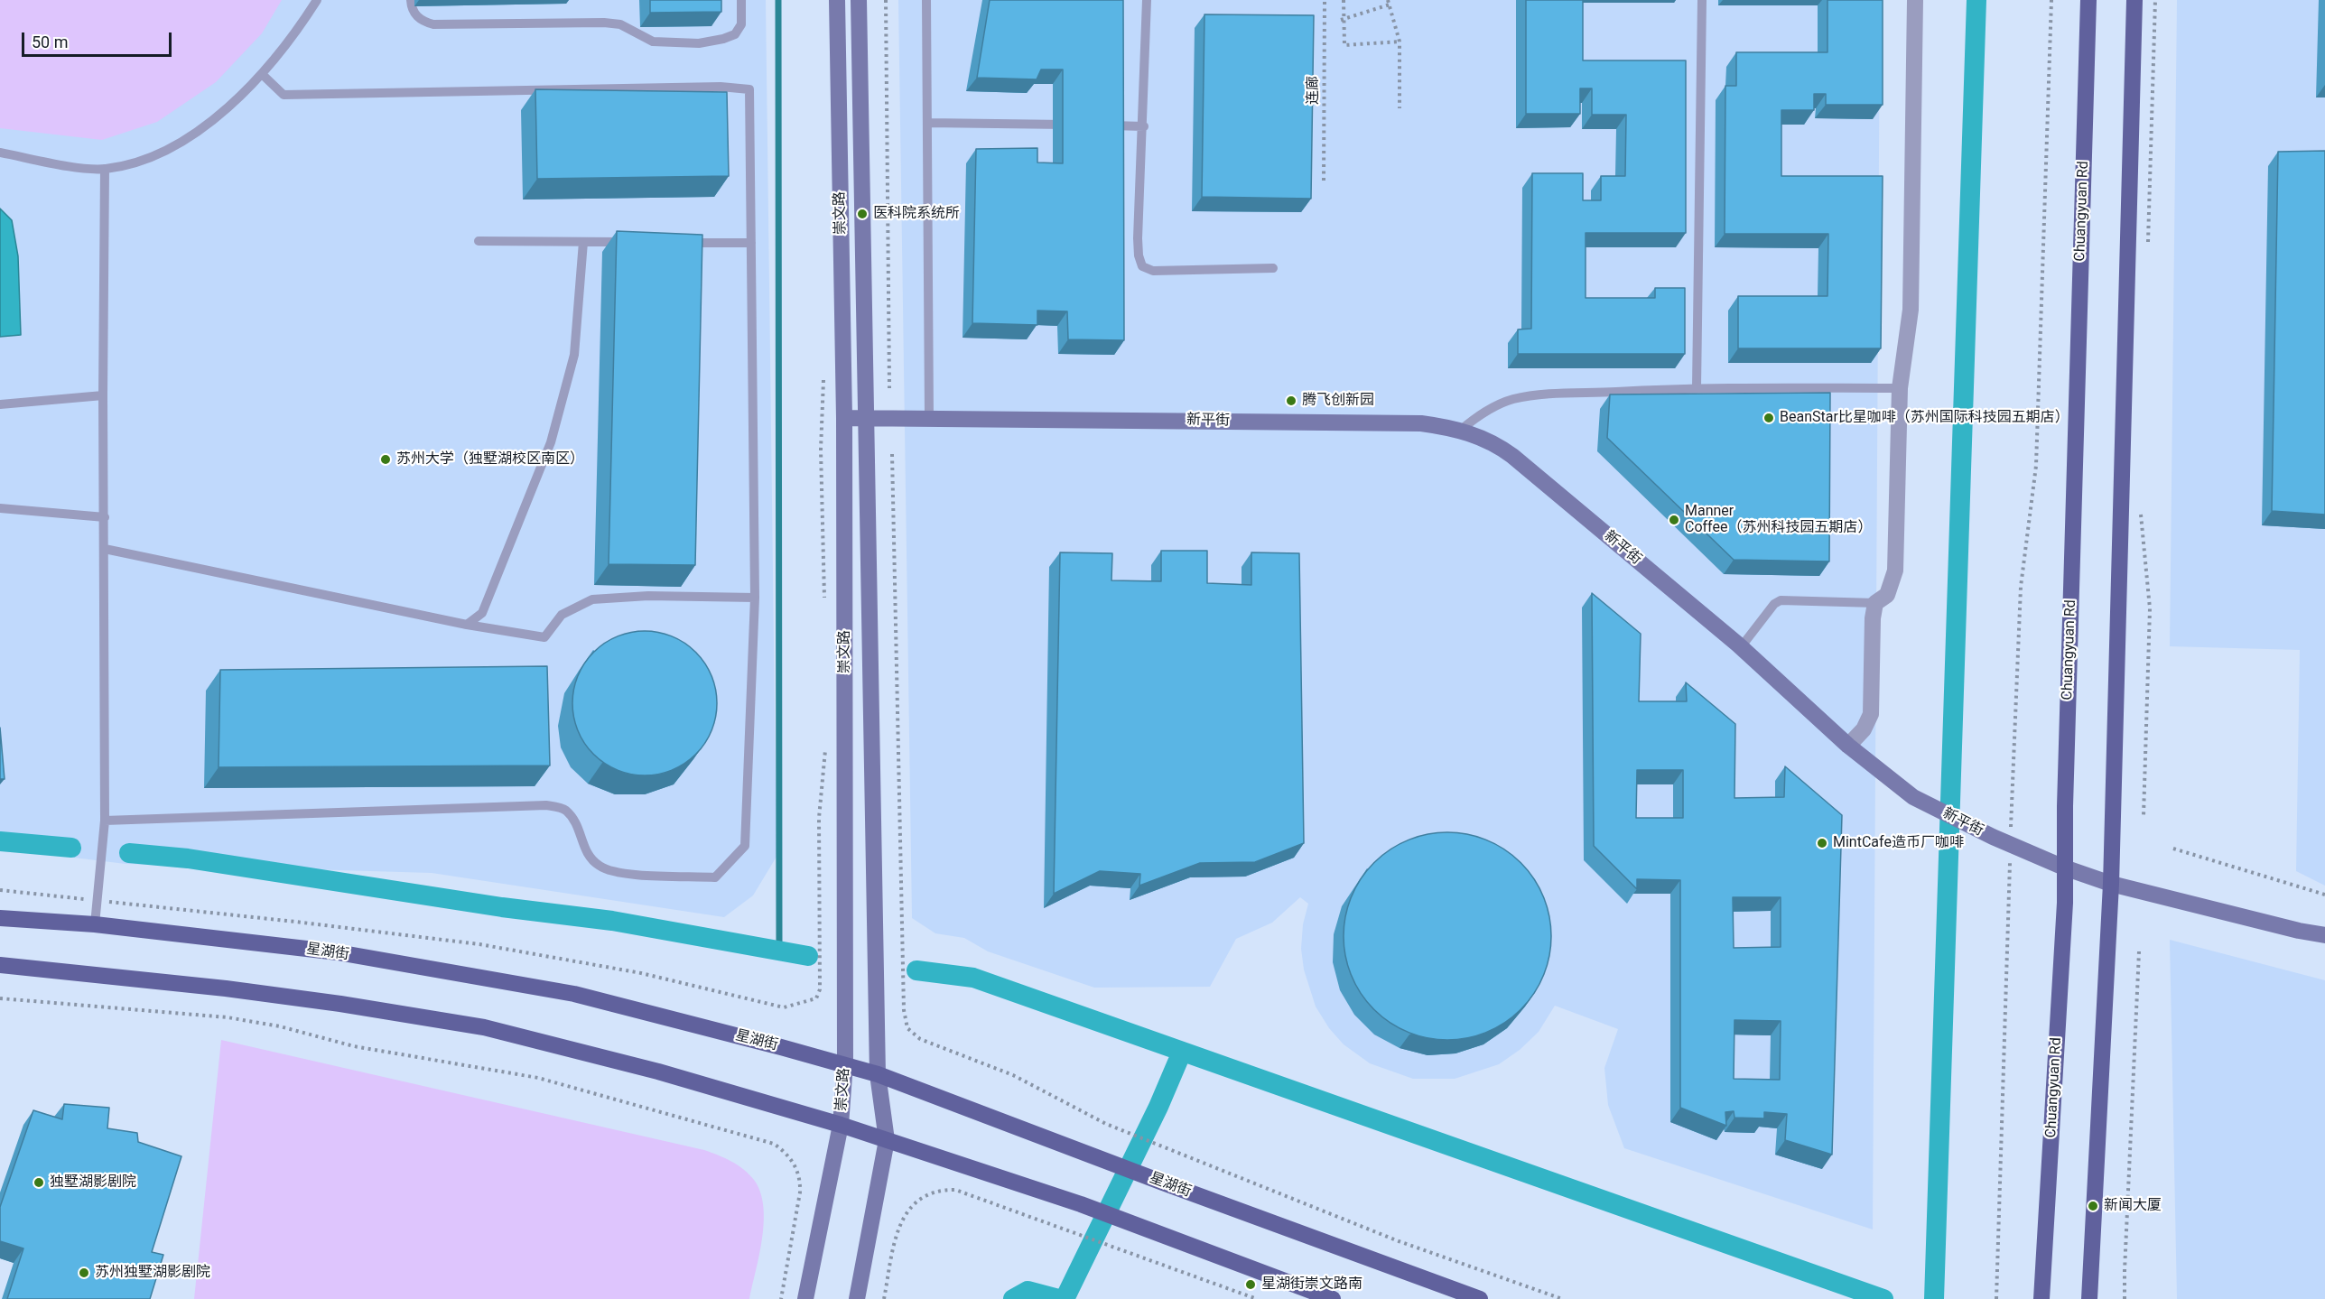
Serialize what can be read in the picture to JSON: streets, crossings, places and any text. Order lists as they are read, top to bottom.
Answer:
{
  "streets": {
    "main road": ["Chuangyuan Rd", "星湖街"],
    "street": ["崇文路", "新平街"],
    "path": ["连廊"]
  },
  "crossings": [
    ["Chuangyuan Rd", "新平街"],
    ["崇文路", "新平街"],
    ["崇文路", "星湖街"]
  ],
  "places": [
    "医科院系统所",
    "腾飞创新园",
    "BeanStar比星咖啡（苏州国际科技园五期店）",
    "苏州大学（独墅湖校区南区）",
    "Manner Coffee（苏州科技园五期店）",
    "MintCafe造币厂咖啡",
    "独墅湖影剧院",
    "新闻大厦",
    "苏州独墅湖影剧院",
    "星湖街崇文路南"
  ],
  "scale_bar": "50 m"
}
